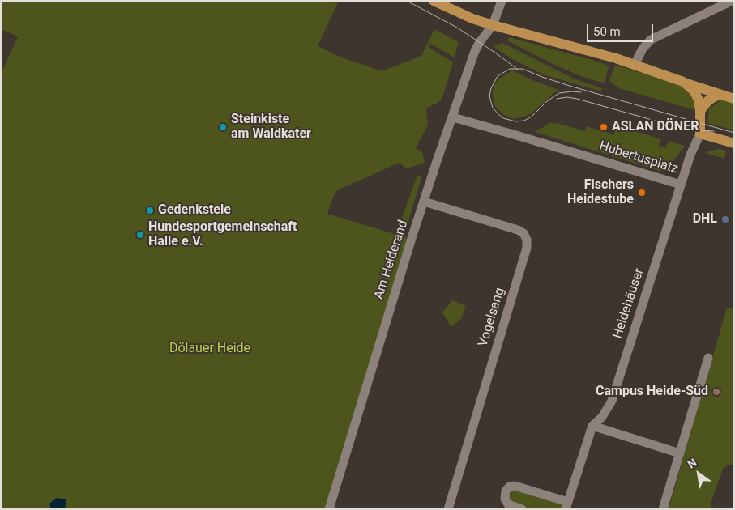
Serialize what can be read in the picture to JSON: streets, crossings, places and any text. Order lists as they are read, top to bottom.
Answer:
{
  "streets": {
    "main road": ["Hubertusplatz"],
    "street": ["Am Heiderand", "Heidehäuser", "Vogelsang"]
  },
  "crossings": [
    ["Hubertusplatz", "Am Heiderand"],
    ["Hubertusplatz", "Heidehäuser"],
    ["Am Heiderand", "Vogelsang"]
  ],
  "parks": ["Dölauer Heide"],
  "places": [
    "Steinkiste am Waldkater",
    "ASLAN DÖNER",
    "Fischers Heidestube",
    "Gedenkstele",
    "DHL",
    "Hundesportgemeinschaft Halle e.V.",
    "Campus Heide-Süd"
  ],
  "scale_bar": "50 m",
  "north": "top left"
}
